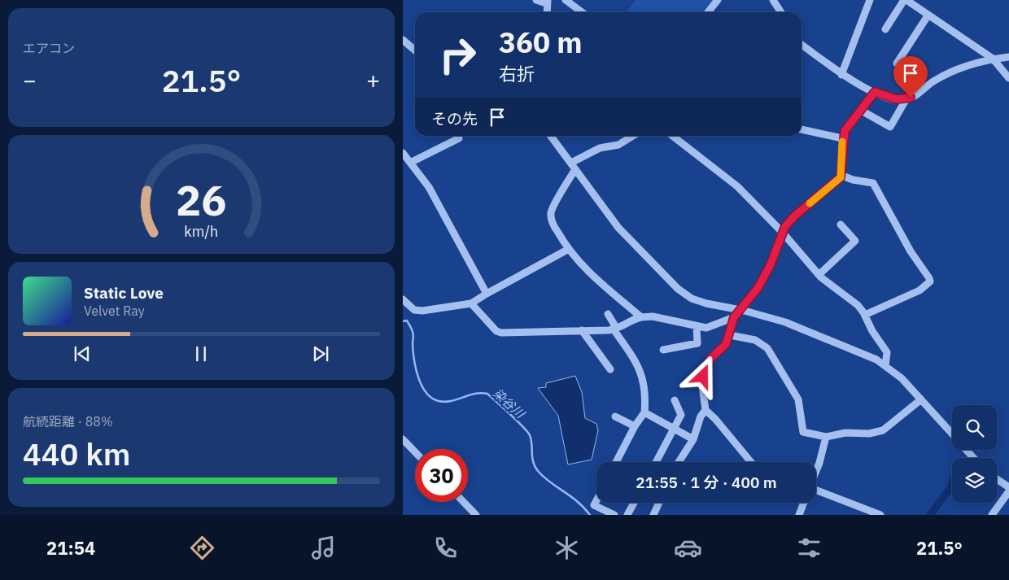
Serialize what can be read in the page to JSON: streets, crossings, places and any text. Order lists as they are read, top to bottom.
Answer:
{
  "water": ["染谷川"],
  "page": {
    "tile": [
      "エアコン",
      ["航続距離 · 88%", "440 km"]
    ],
    "turn": ["360 m", "右折"],
    "heat": ["−", "21.5°", "+"],
    "then": "その先",
    "song": ["Static Love", "Velvet Ray"],
    "limit": "30",
    "trip": "21:55 · 1 分 · 400 m",
    "tabs": ["21:54", "21.5°"],
    "gauge": ["26", "km/h"]
  }
}
